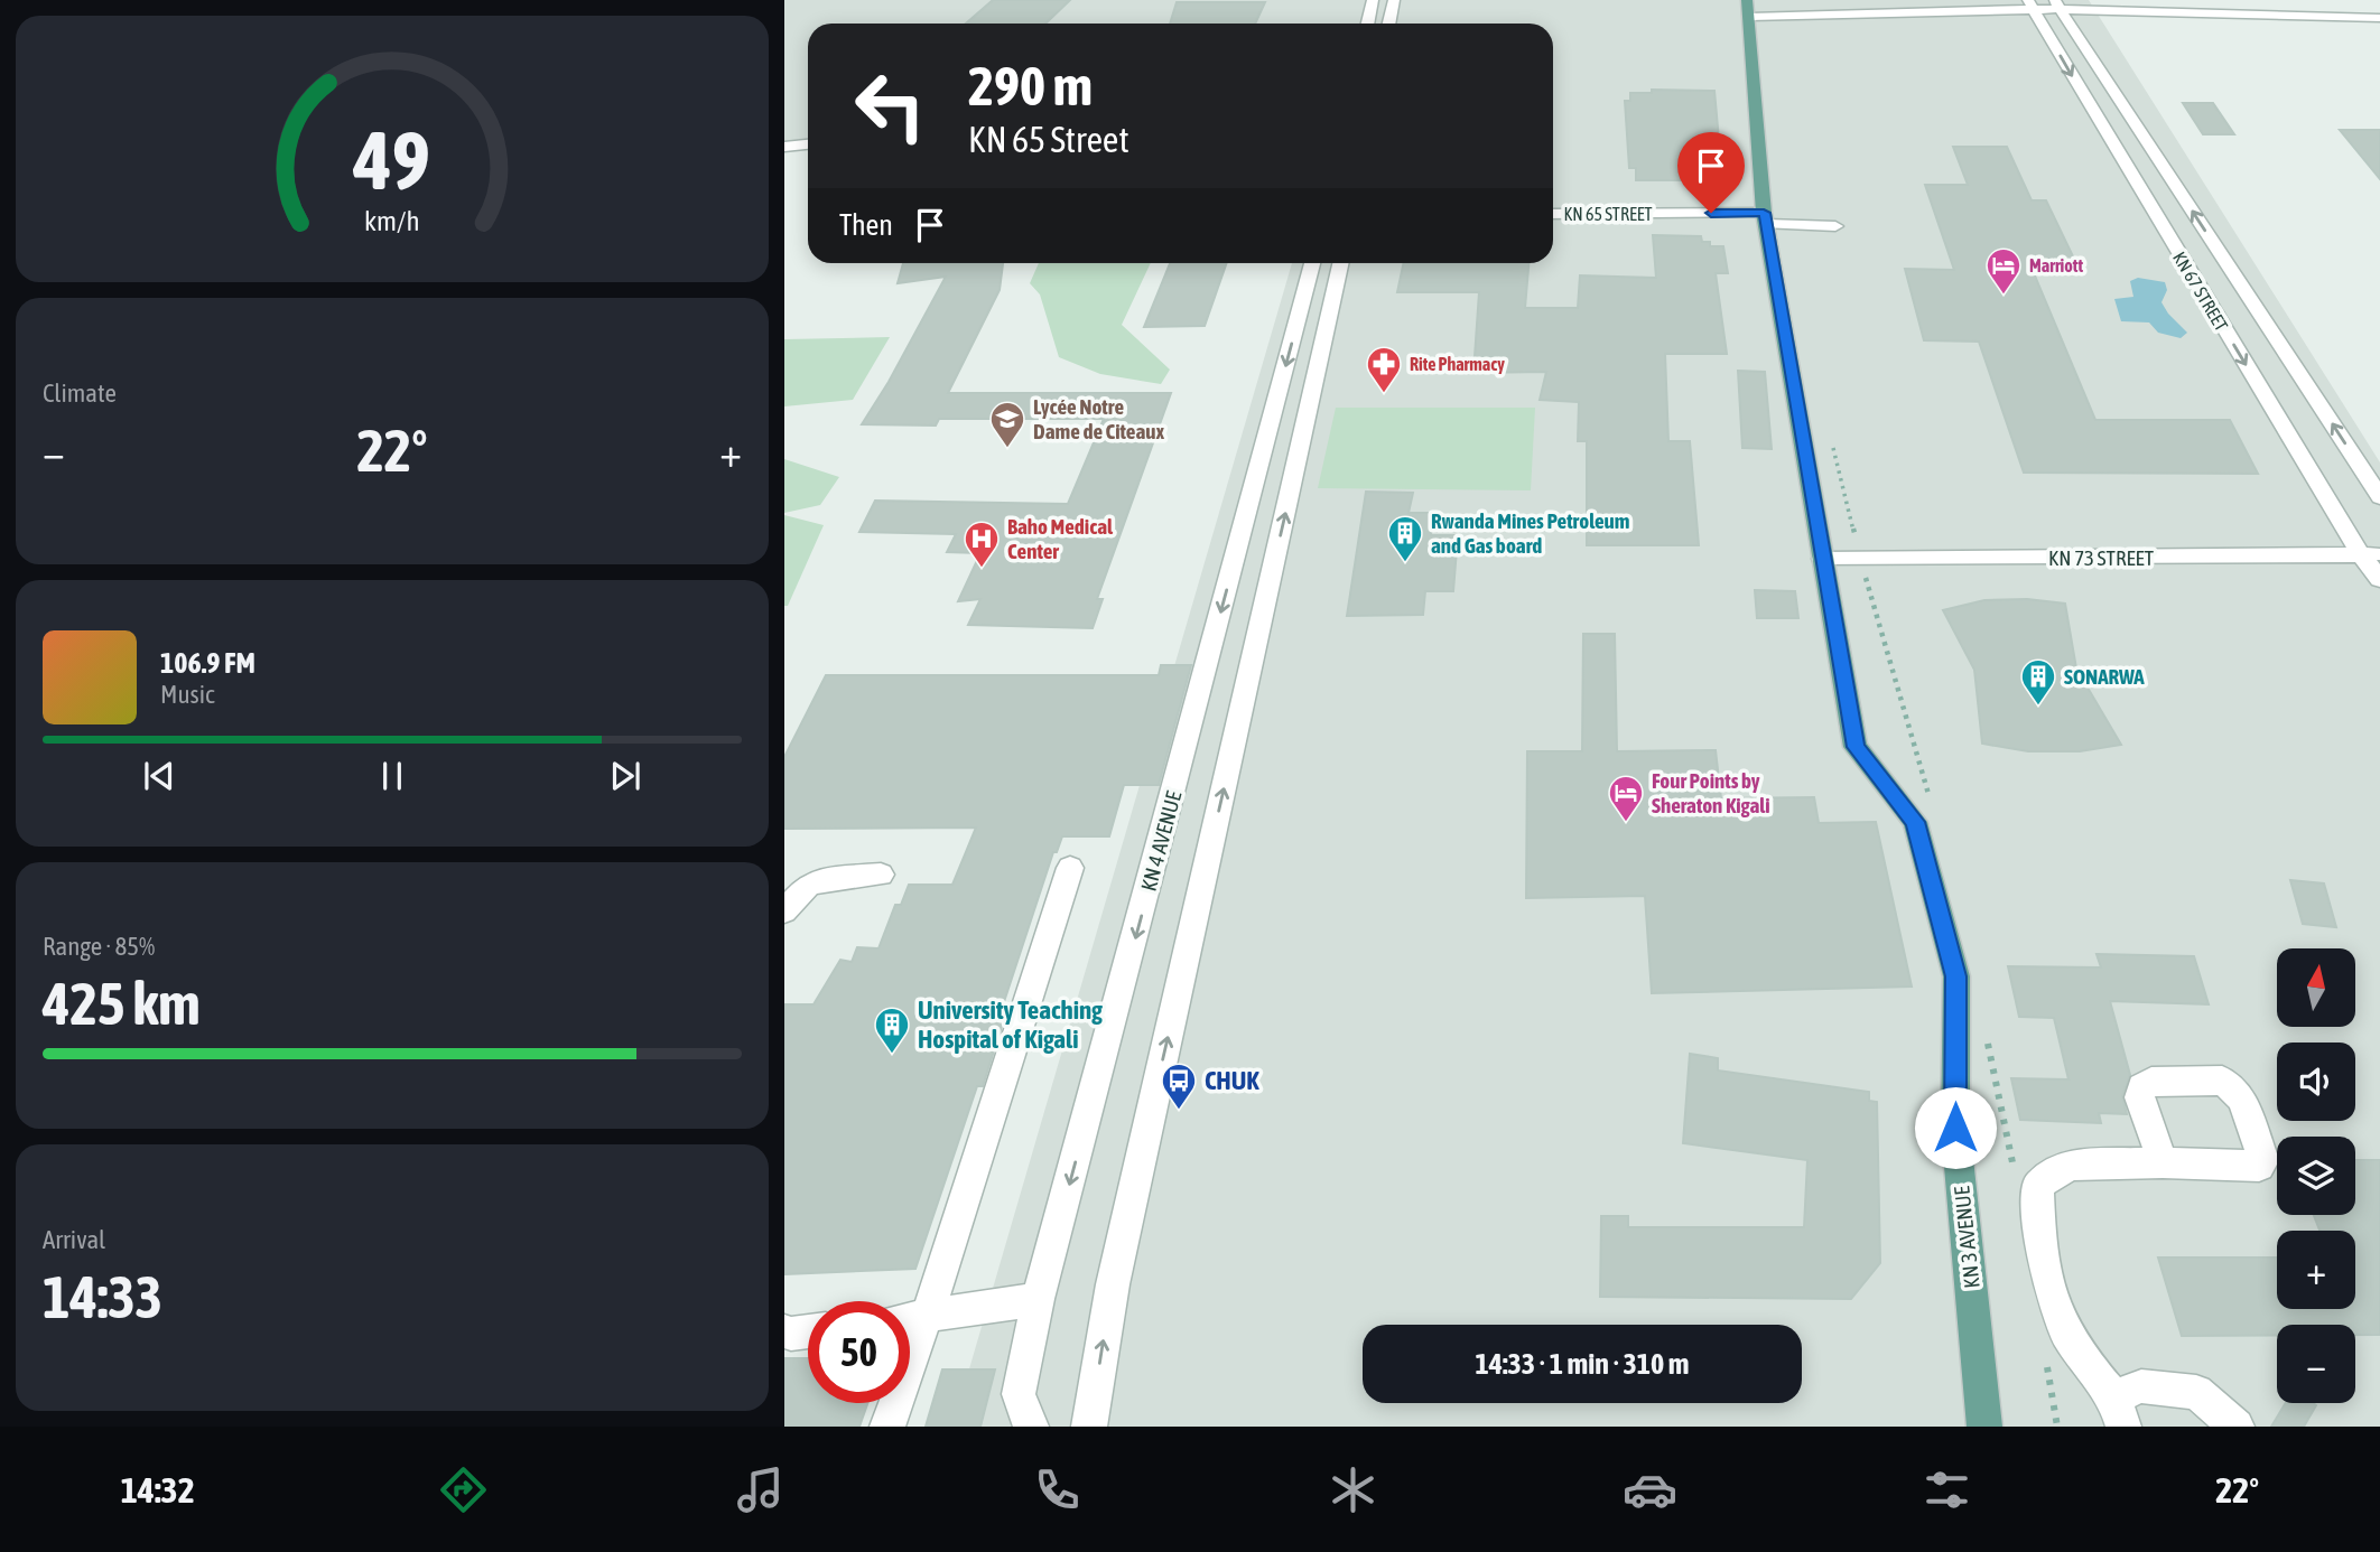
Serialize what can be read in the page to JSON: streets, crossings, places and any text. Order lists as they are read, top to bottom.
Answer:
{
  "streets": {
    "main road": ["KN 3 AVENUE"],
    "street": [
      "KN 65 STREET",
      "KN 67 STREET",
      "KN 73 STREET",
      "KN 4 AVENUE"
    ]
  },
  "crossings": [
    ["KN 65 STREET", "KN 3 AVENUE"],
    ["KN 67 STREET", "KN 73 STREET"],
    ["KN 73 STREET", "KN 3 AVENUE"]
  ],
  "places": {
    "hotel": ["Marriott", "Four Points by Sheraton Kigali"],
    "pharmacy": ["Rite Pharmacy"],
    "school or university": ["Lycée Notre Dame de Citeaux"],
    "building": ["Rwanda Mines Petroleum and Gas board", "SONARWA", "University Teaching Hospital of Kigali"],
    "hospital": ["Baho Medical Center"],
    "bus stop": ["CHUK"]
  },
  "north": "top",
  "page": {
    "turn": ["290 m", "KN 65 Street"],
    "then": "Then",
    "tile": [
      "Climate",
      ["Range · 85%", "425 km"],
      ["Arrival", "14:33"]
    ],
    "heat": ["−", "22°", "+"],
    "song": ["106.9 FM", "Music"],
    "map_buttons": ["+", "−"],
    "limit": "50",
    "trip": "14:33 · 1 min · 310 m",
    "tabs": ["14:32", "22°"],
    "gauge": ["49", "km/h"]
  }
}
